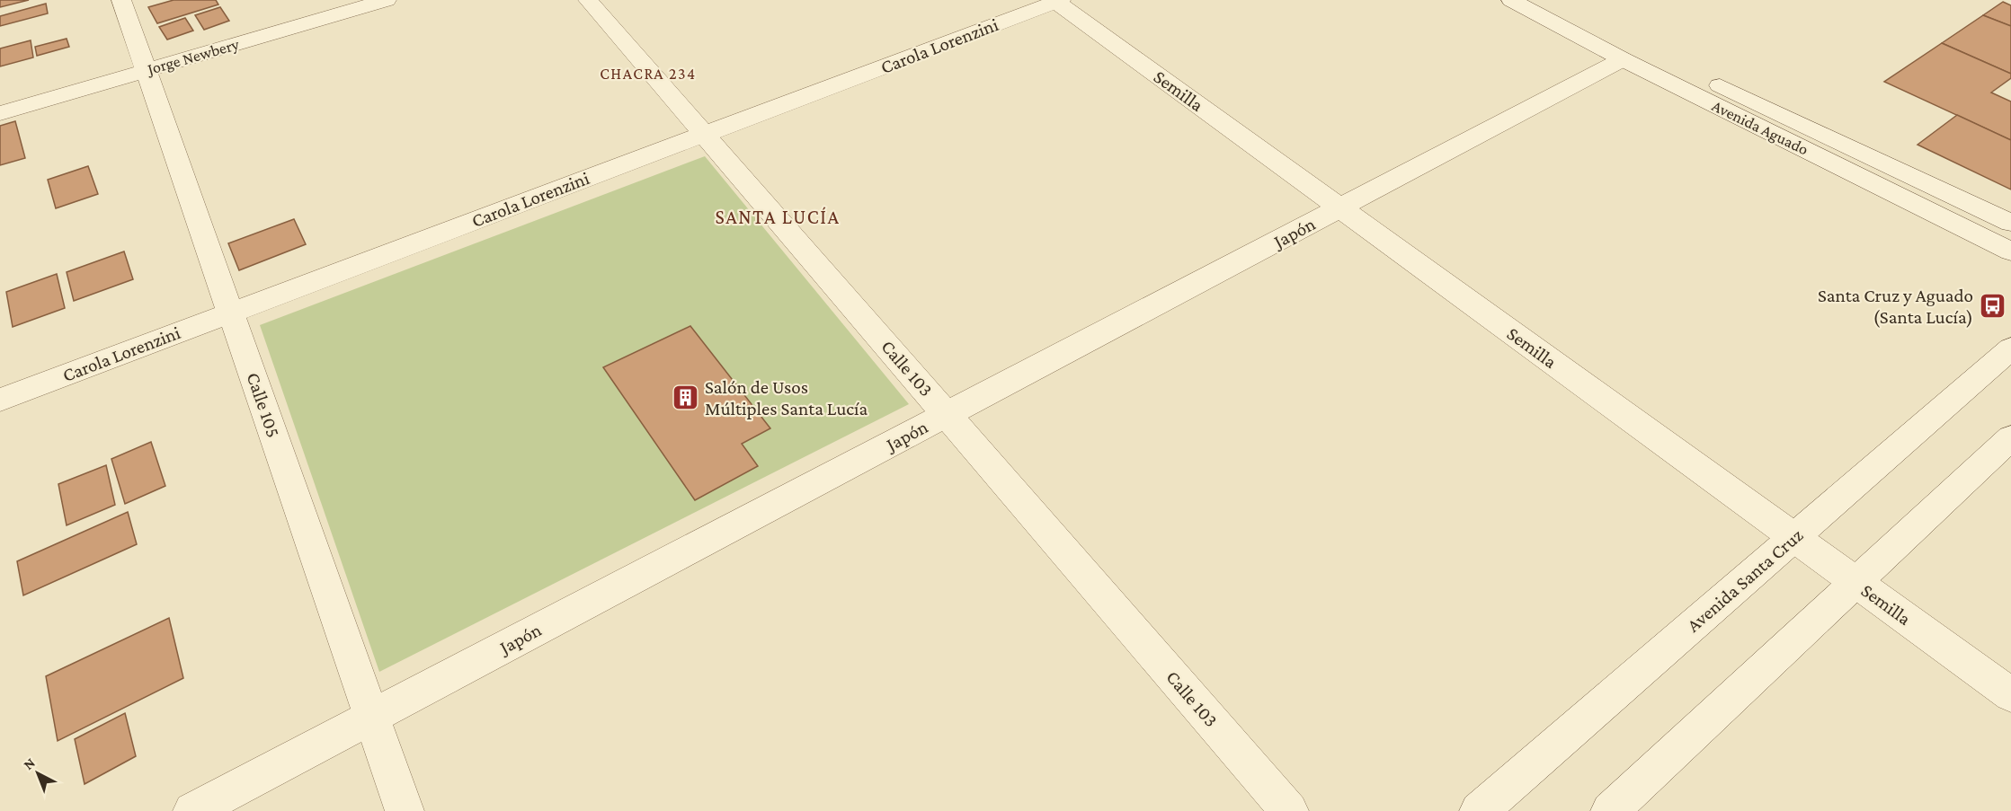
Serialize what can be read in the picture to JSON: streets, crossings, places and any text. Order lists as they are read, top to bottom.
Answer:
{
  "streets": {
    "street": [
      "Carola Lorenzini",
      "Jorge Newbery",
      "Semilla",
      "Avenida Aguado",
      "Japón",
      "Calle 103",
      "Calle 105",
      "Avenida Santa Cruz"
    ]
  },
  "crossings": [
    ["Carola Lorenzini", "Semilla"],
    ["Carola Lorenzini", "Calle 103"],
    ["Carola Lorenzini", "Calle 105"],
    ["Jorge Newbery", "Calle 105"],
    ["Semilla", "Japón"],
    ["Semilla", "Avenida Santa Cruz"],
    ["Avenida Aguado", "Japón"],
    ["Japón", "Calle 103"],
    ["Japón", "Calle 105"]
  ],
  "districts": ["CHACRA 234", "SANTA LUCÍA"],
  "places": {
    "bus stop": ["Santa Cruz y Aguado (Santa Lucía)"],
    "building": ["Salón de Usos Múltiples Santa Lucía"]
  },
  "north": "top left"
}
